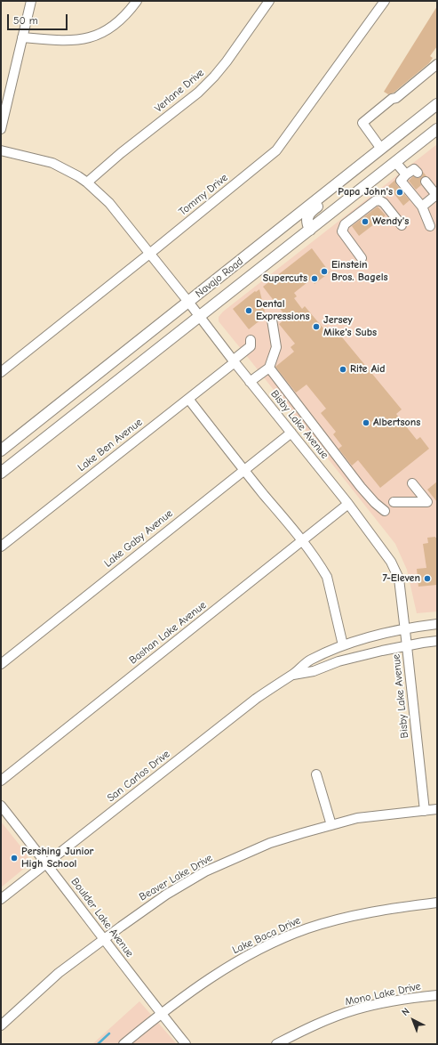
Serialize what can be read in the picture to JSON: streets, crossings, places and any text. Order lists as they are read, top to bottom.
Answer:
{
  "streets": {
    "main road": ["Navajo Road"],
    "street": [
      "Verlane Drive",
      "Tommy Drive",
      "Bisby Lake Avenue",
      "Lake Ben Avenue",
      "Lake Gaby Avenue",
      "Bashan Lake Avenue",
      "San Carlos Drive",
      "Beaver Lake Drive",
      "Boulder Lake Avenue",
      "Lake Baca Drive",
      "Mono Lake Drive"
    ]
  },
  "crossings": [
    ["Verlane Drive", "Bisby Lake Avenue"],
    ["Tommy Drive", "Bisby Lake Avenue"],
    ["Navajo Road", "Bisby Lake Avenue"],
    ["Bisby Lake Avenue", "Lake Ben Avenue"],
    ["Bisby Lake Avenue", "Lake Gaby Avenue"],
    ["Bisby Lake Avenue", "Bashan Lake Avenue"],
    ["Bisby Lake Avenue", "San Carlos Drive"],
    ["Bisby Lake Avenue", "Beaver Lake Drive"],
    ["San Carlos Drive", "Boulder Lake Avenue"],
    ["Beaver Lake Drive", "Boulder Lake Avenue"],
    ["Boulder Lake Avenue", "Lake Baca Drive"]
  ],
  "places": [
    "Papa John's",
    "Wendy's",
    "Einstein Bros. Bagels",
    "Supercuts",
    "Dental Expressions",
    "Jersey Mike's Subs",
    "Rite Aid",
    "Albertsons",
    "7-Eleven",
    "Pershing Junior High School"
  ],
  "scale_bar": "50 m",
  "north": "top left"
}
